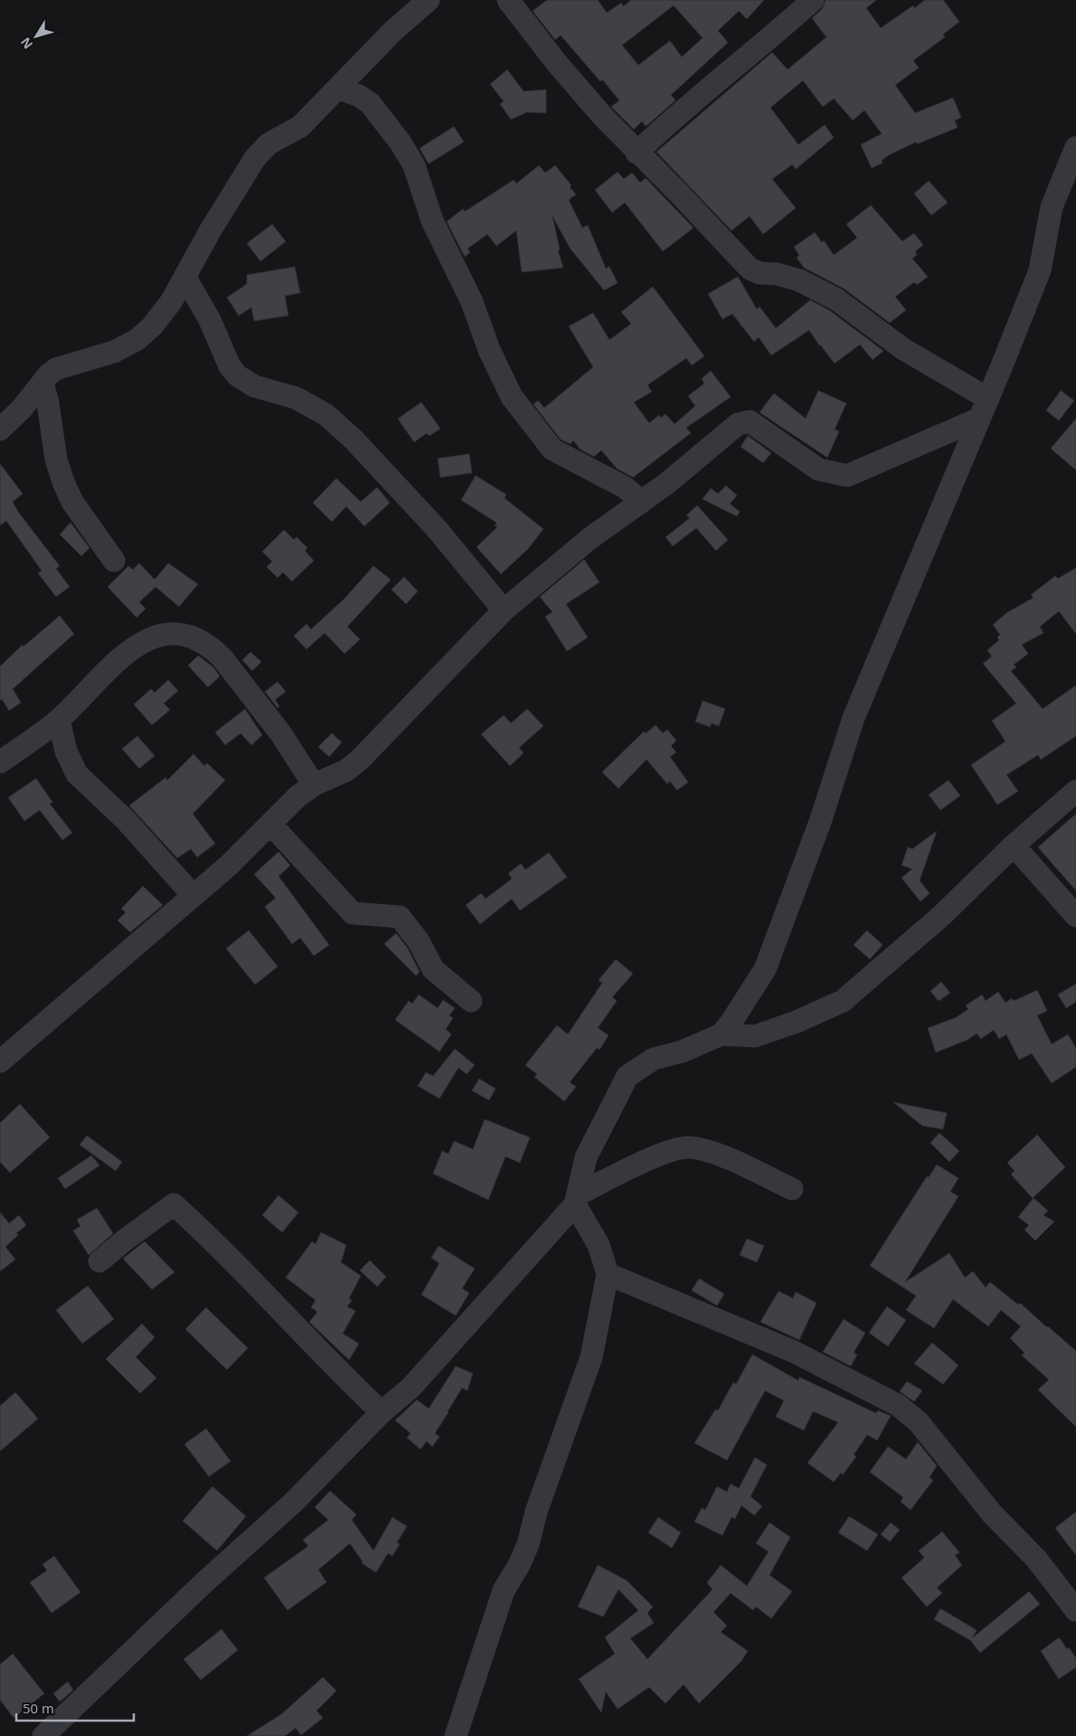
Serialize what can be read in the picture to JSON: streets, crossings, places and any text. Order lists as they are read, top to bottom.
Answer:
{
  "scale_bar": "50 m",
  "north": "bottom left"
}
